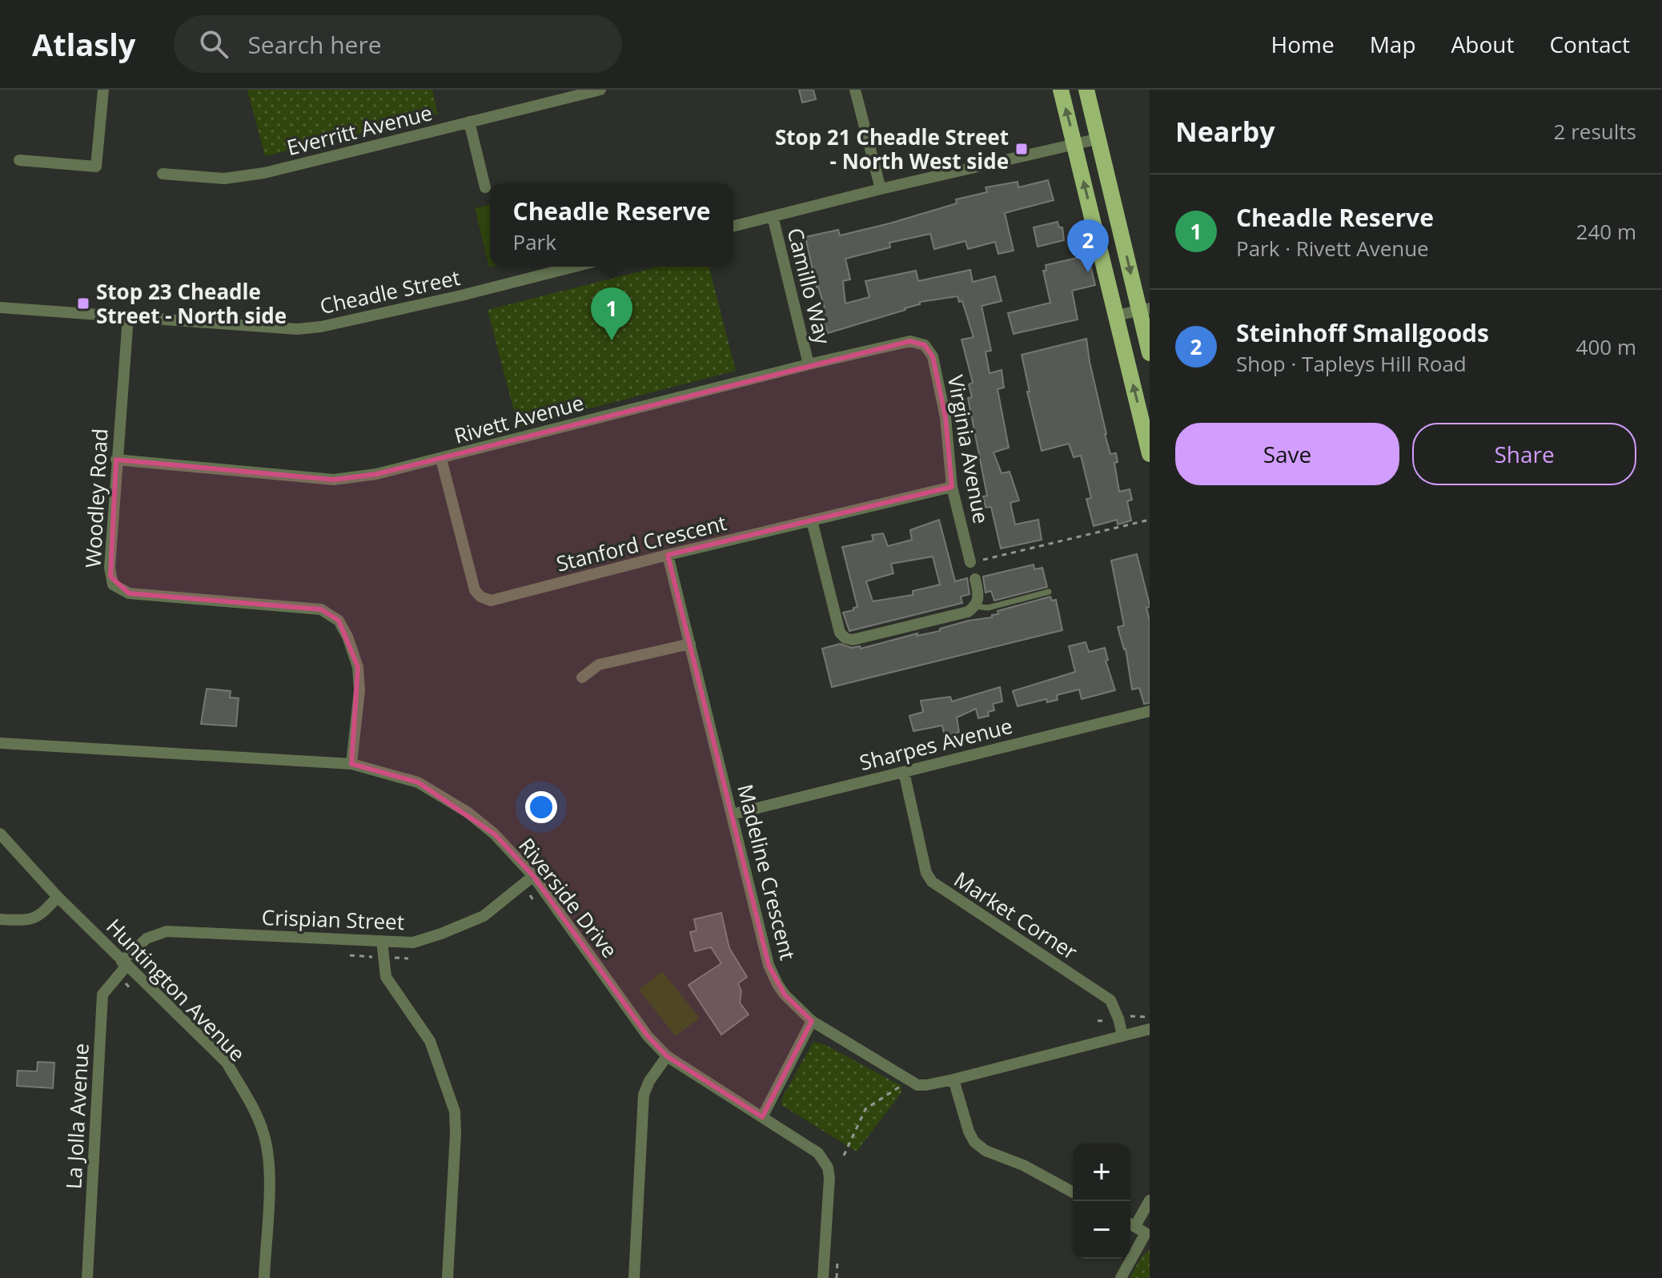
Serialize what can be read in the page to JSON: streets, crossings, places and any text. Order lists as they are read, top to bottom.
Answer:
{
  "streets": {
    "street": [
      "Everritt Avenue",
      "Camillo Way",
      "Cheadle Street",
      "Rivett Avenue",
      "Virginia Avenue",
      "Woodley Road",
      "Stanford Crescent",
      "Sharpes Avenue",
      "Madeline Crescent",
      "Riverside Drive",
      "Market Corner",
      "Crispian Street",
      "Huntington Avenue",
      "La Jolla Avenue"
    ]
  },
  "crossings": [
    ["Camillo Way", "Rivett Avenue"],
    ["Cheadle Street", "Woodley Road"],
    ["Rivett Avenue", "Virginia Avenue"],
    ["Rivett Avenue", "Woodley Road"],
    ["Rivett Avenue", "Stanford Crescent"],
    ["Virginia Avenue", "Stanford Crescent"],
    ["Woodley Road", "Riverside Drive"],
    ["Stanford Crescent", "Madeline Crescent"],
    ["Sharpes Avenue", "Madeline Crescent"],
    ["Sharpes Avenue", "Market Corner"],
    ["Madeline Crescent", "Market Corner"],
    ["Riverside Drive", "Crispian Street"],
    ["Crispian Street", "Huntington Avenue"],
    ["Crispian Street", "La Jolla Avenue"],
    ["Huntington Avenue", "La Jolla Avenue"]
  ],
  "places": {
    "transit": ["Stop 21 Cheadle Street - North West side", "Stop 23 Cheadle Street - North side"]
  },
  "page": {
    "header": "Atlasly",
    "search": "Search here",
    "nav": [
      "Home",
      "Map",
      "About",
      "Contact"
    ],
    "heading": ["Nearby", "2 results"],
    "list": [
      {
        "mark": "1",
        "name": "Cheadle Reserve",
        "note": "Park · Rivett Avenue",
        "value": "240 m"
      },
      {
        "mark": "2",
        "name": "Steinhoff Smallgoods",
        "note": "Shop · Tapleys Hill Road",
        "value": "400 m"
      }
    ],
    "popup": ["Cheadle Reserve", "Park"],
    "pins": ["2", "1"],
    "buttons": ["Save", "Share"],
    "map_buttons": ["+", "−"]
  }
}
